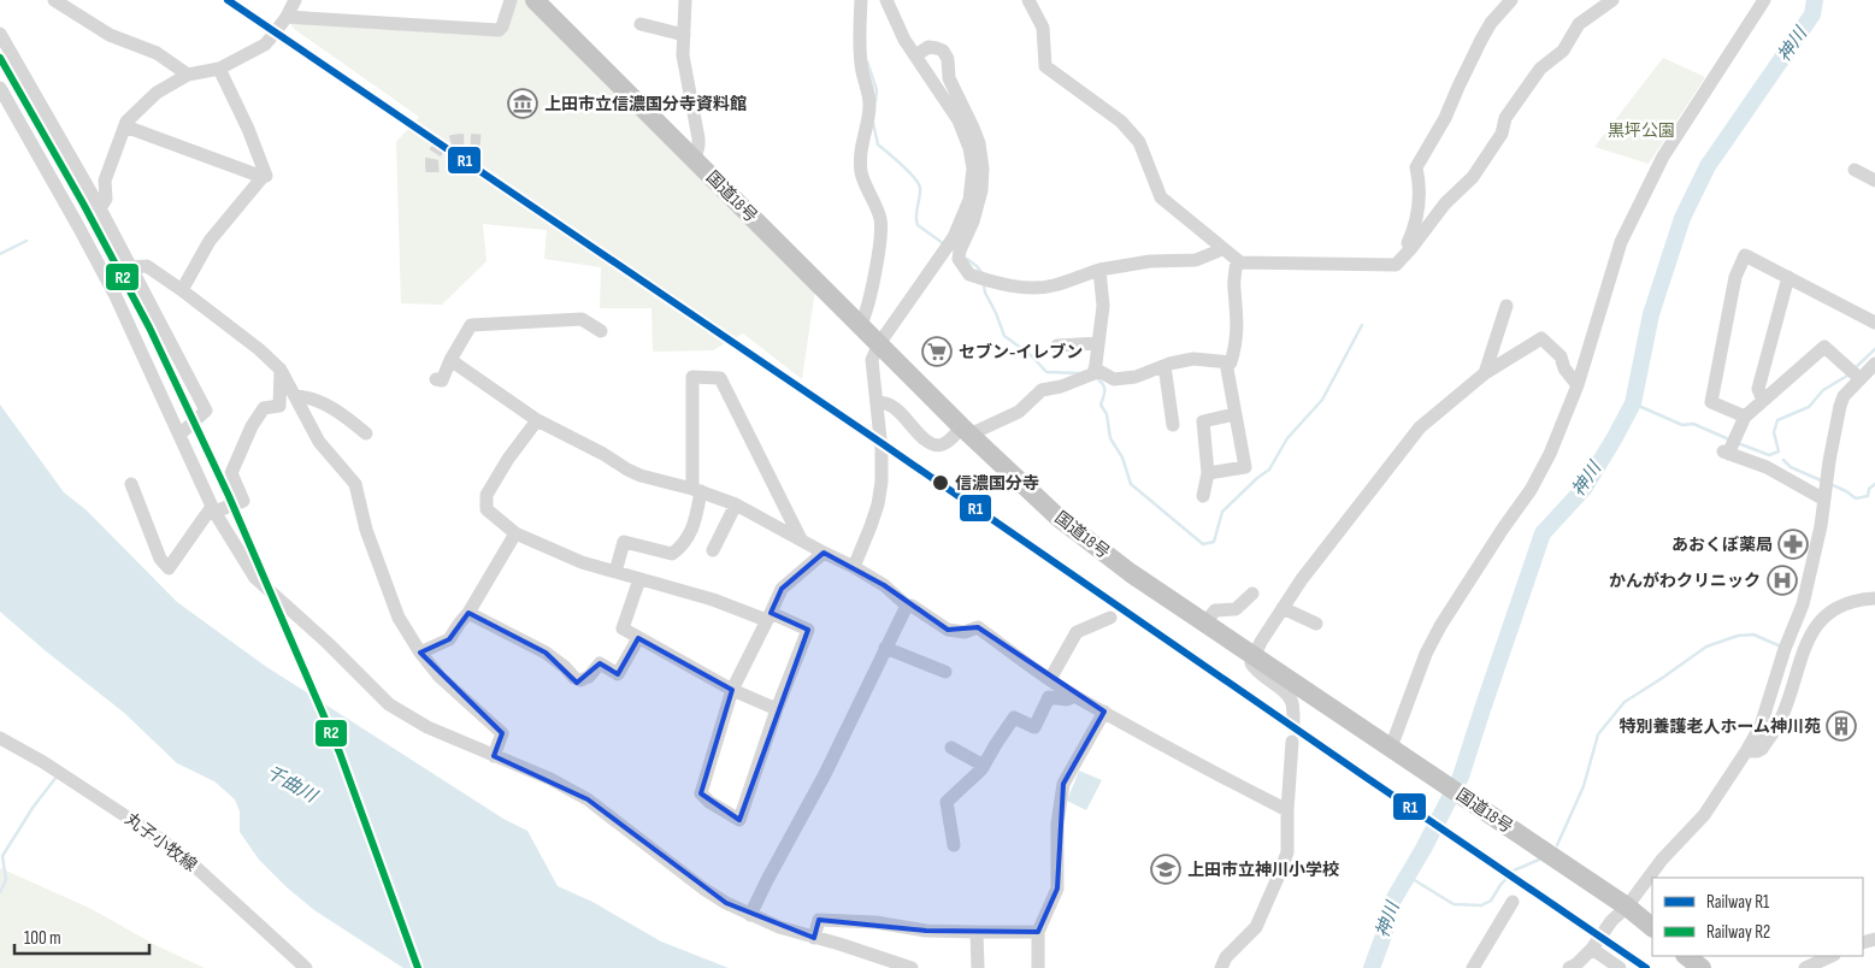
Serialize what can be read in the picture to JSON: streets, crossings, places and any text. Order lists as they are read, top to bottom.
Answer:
{
  "streets": {
    "highway": ["国道18号"],
    "street": ["丸子小牧線"]
  },
  "water": ["神川", "千曲川"],
  "parks": ["黒坪公園"],
  "places": {
    "museum": ["上田市立信濃国分寺資料館"],
    "supermarket": ["セブン-イレブン"],
    "other": ["信濃国分寺"],
    "pharmacy": ["あおくぼ薬局"],
    "hospital": ["かんがわクリニック"],
    "building": ["特別養護老人ホーム神川苑"],
    "school or university": ["上田市立神川小学校"]
  },
  "lines": ["rail line R1", "rail line R2"],
  "legend": ["Railway R1", "Railway R2"],
  "scale_bar": "100 m"
}
